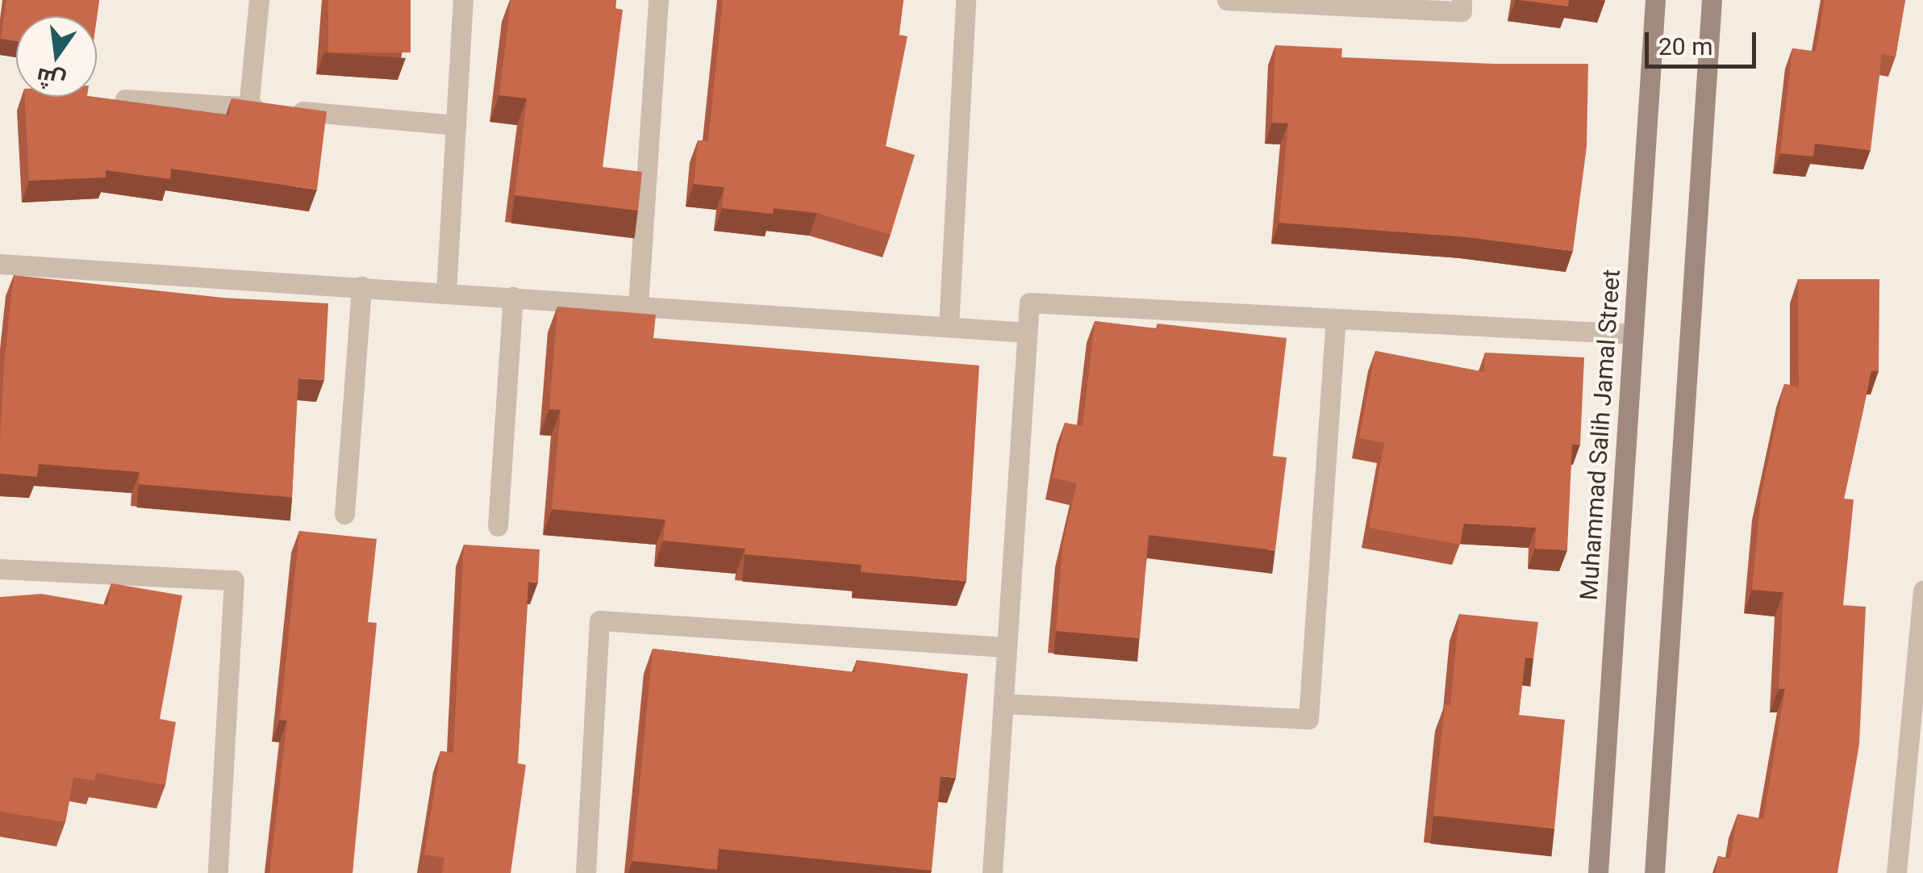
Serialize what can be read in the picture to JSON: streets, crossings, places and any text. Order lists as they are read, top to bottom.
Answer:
{
  "streets": {
    "street": ["Muhammad Salih Jamal Street"]
  },
  "scale_bar": "20 m",
  "north": "bottom"
}
